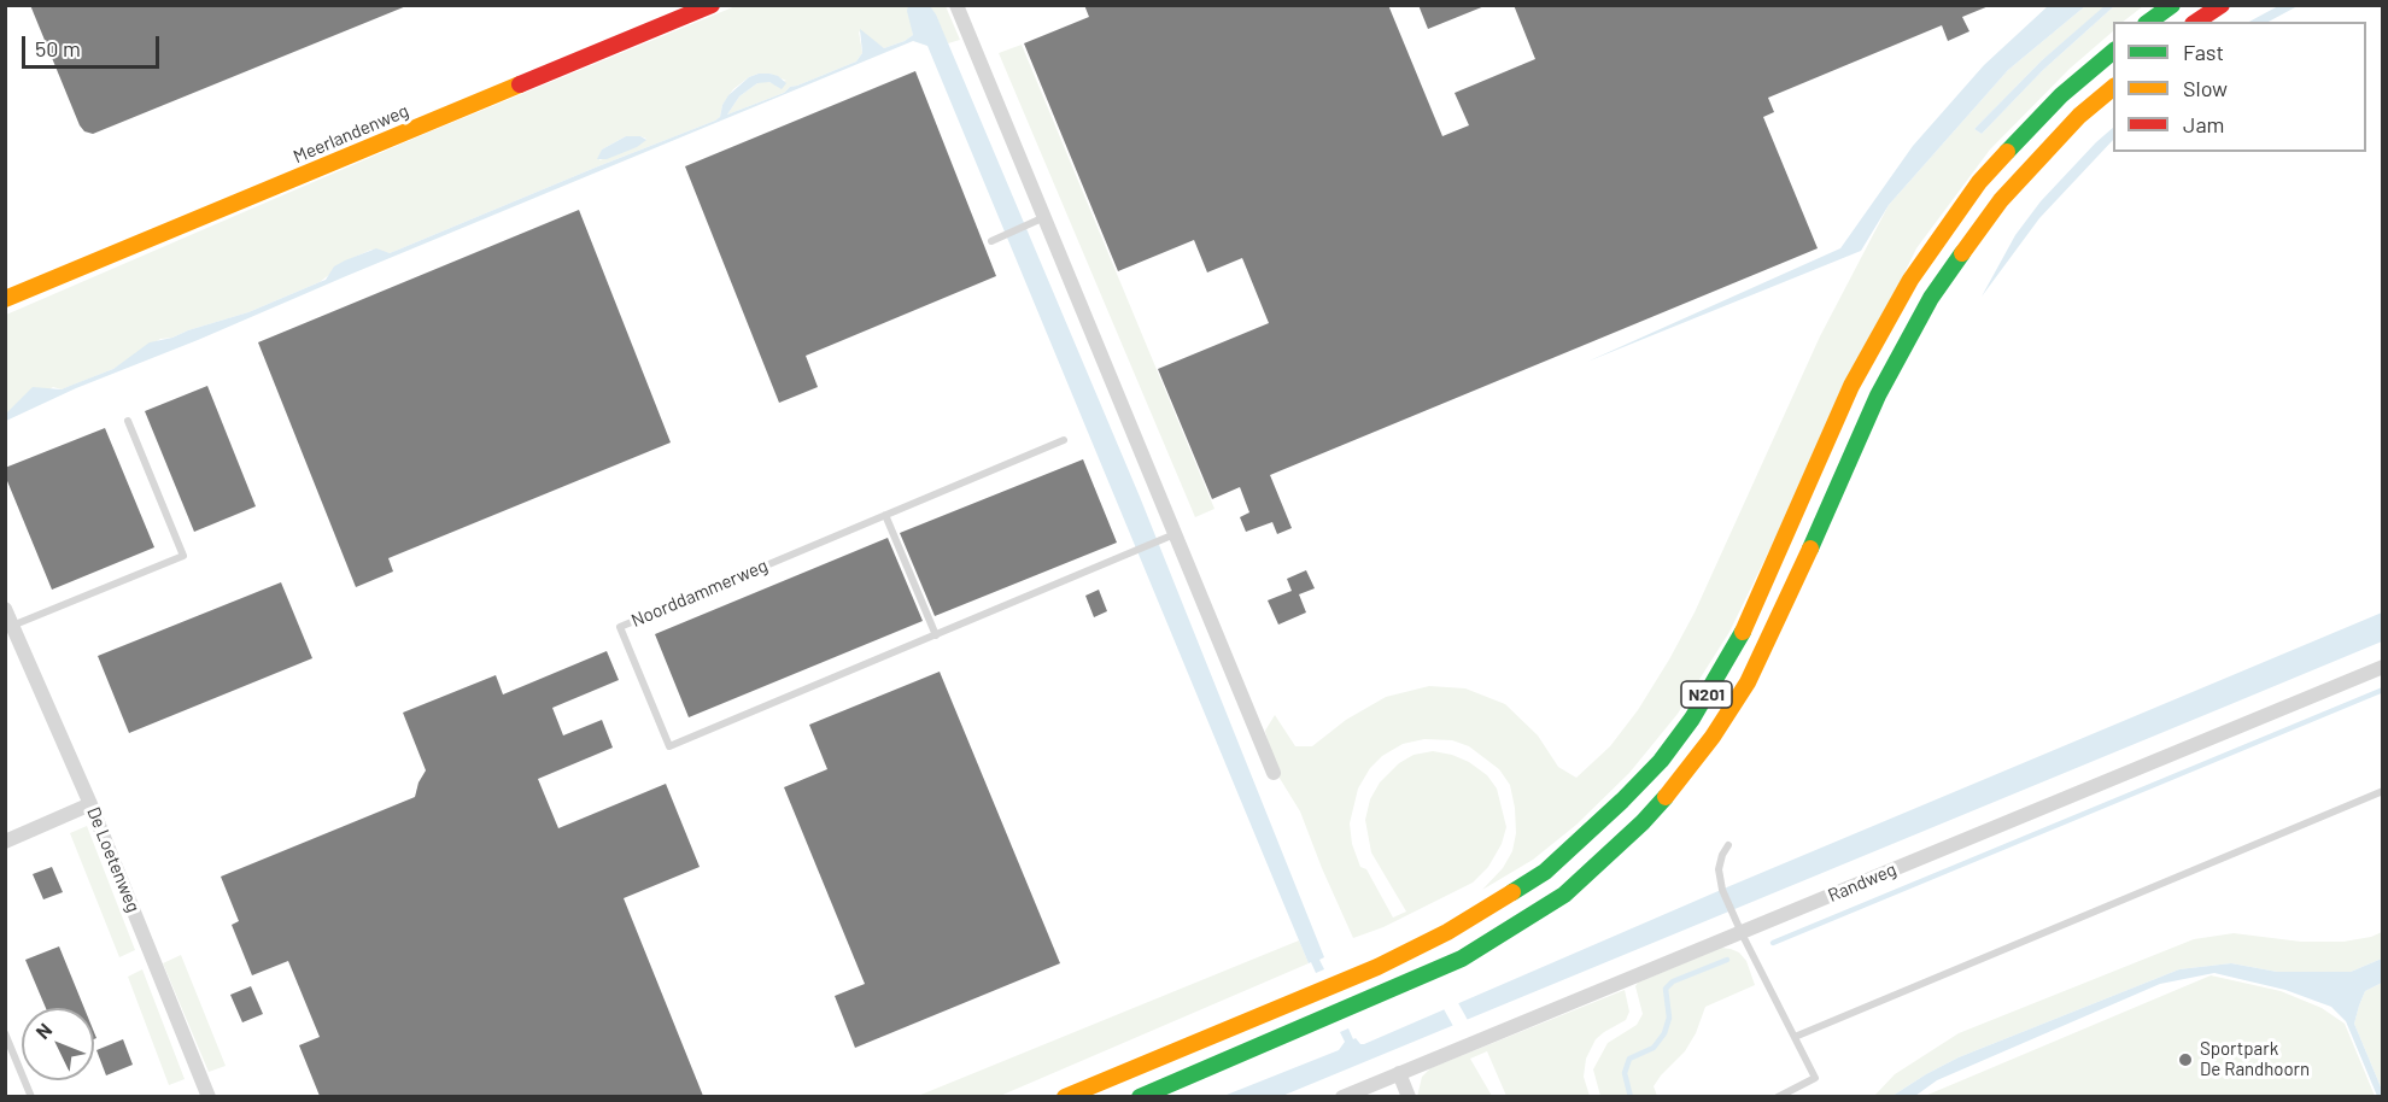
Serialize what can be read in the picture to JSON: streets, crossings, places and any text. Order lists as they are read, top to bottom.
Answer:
{
  "streets": {
    "main road": ["Meerlandenweg", "N201"],
    "street": ["De Loetenweg", "Randweg"],
    "lane": ["Noorddammerweg"]
  },
  "places": ["Sportpark De Randhoorn"],
  "legend": ["Fast", "Slow", "Jam"],
  "scale_bar": "50 m",
  "north": "top left"
}
